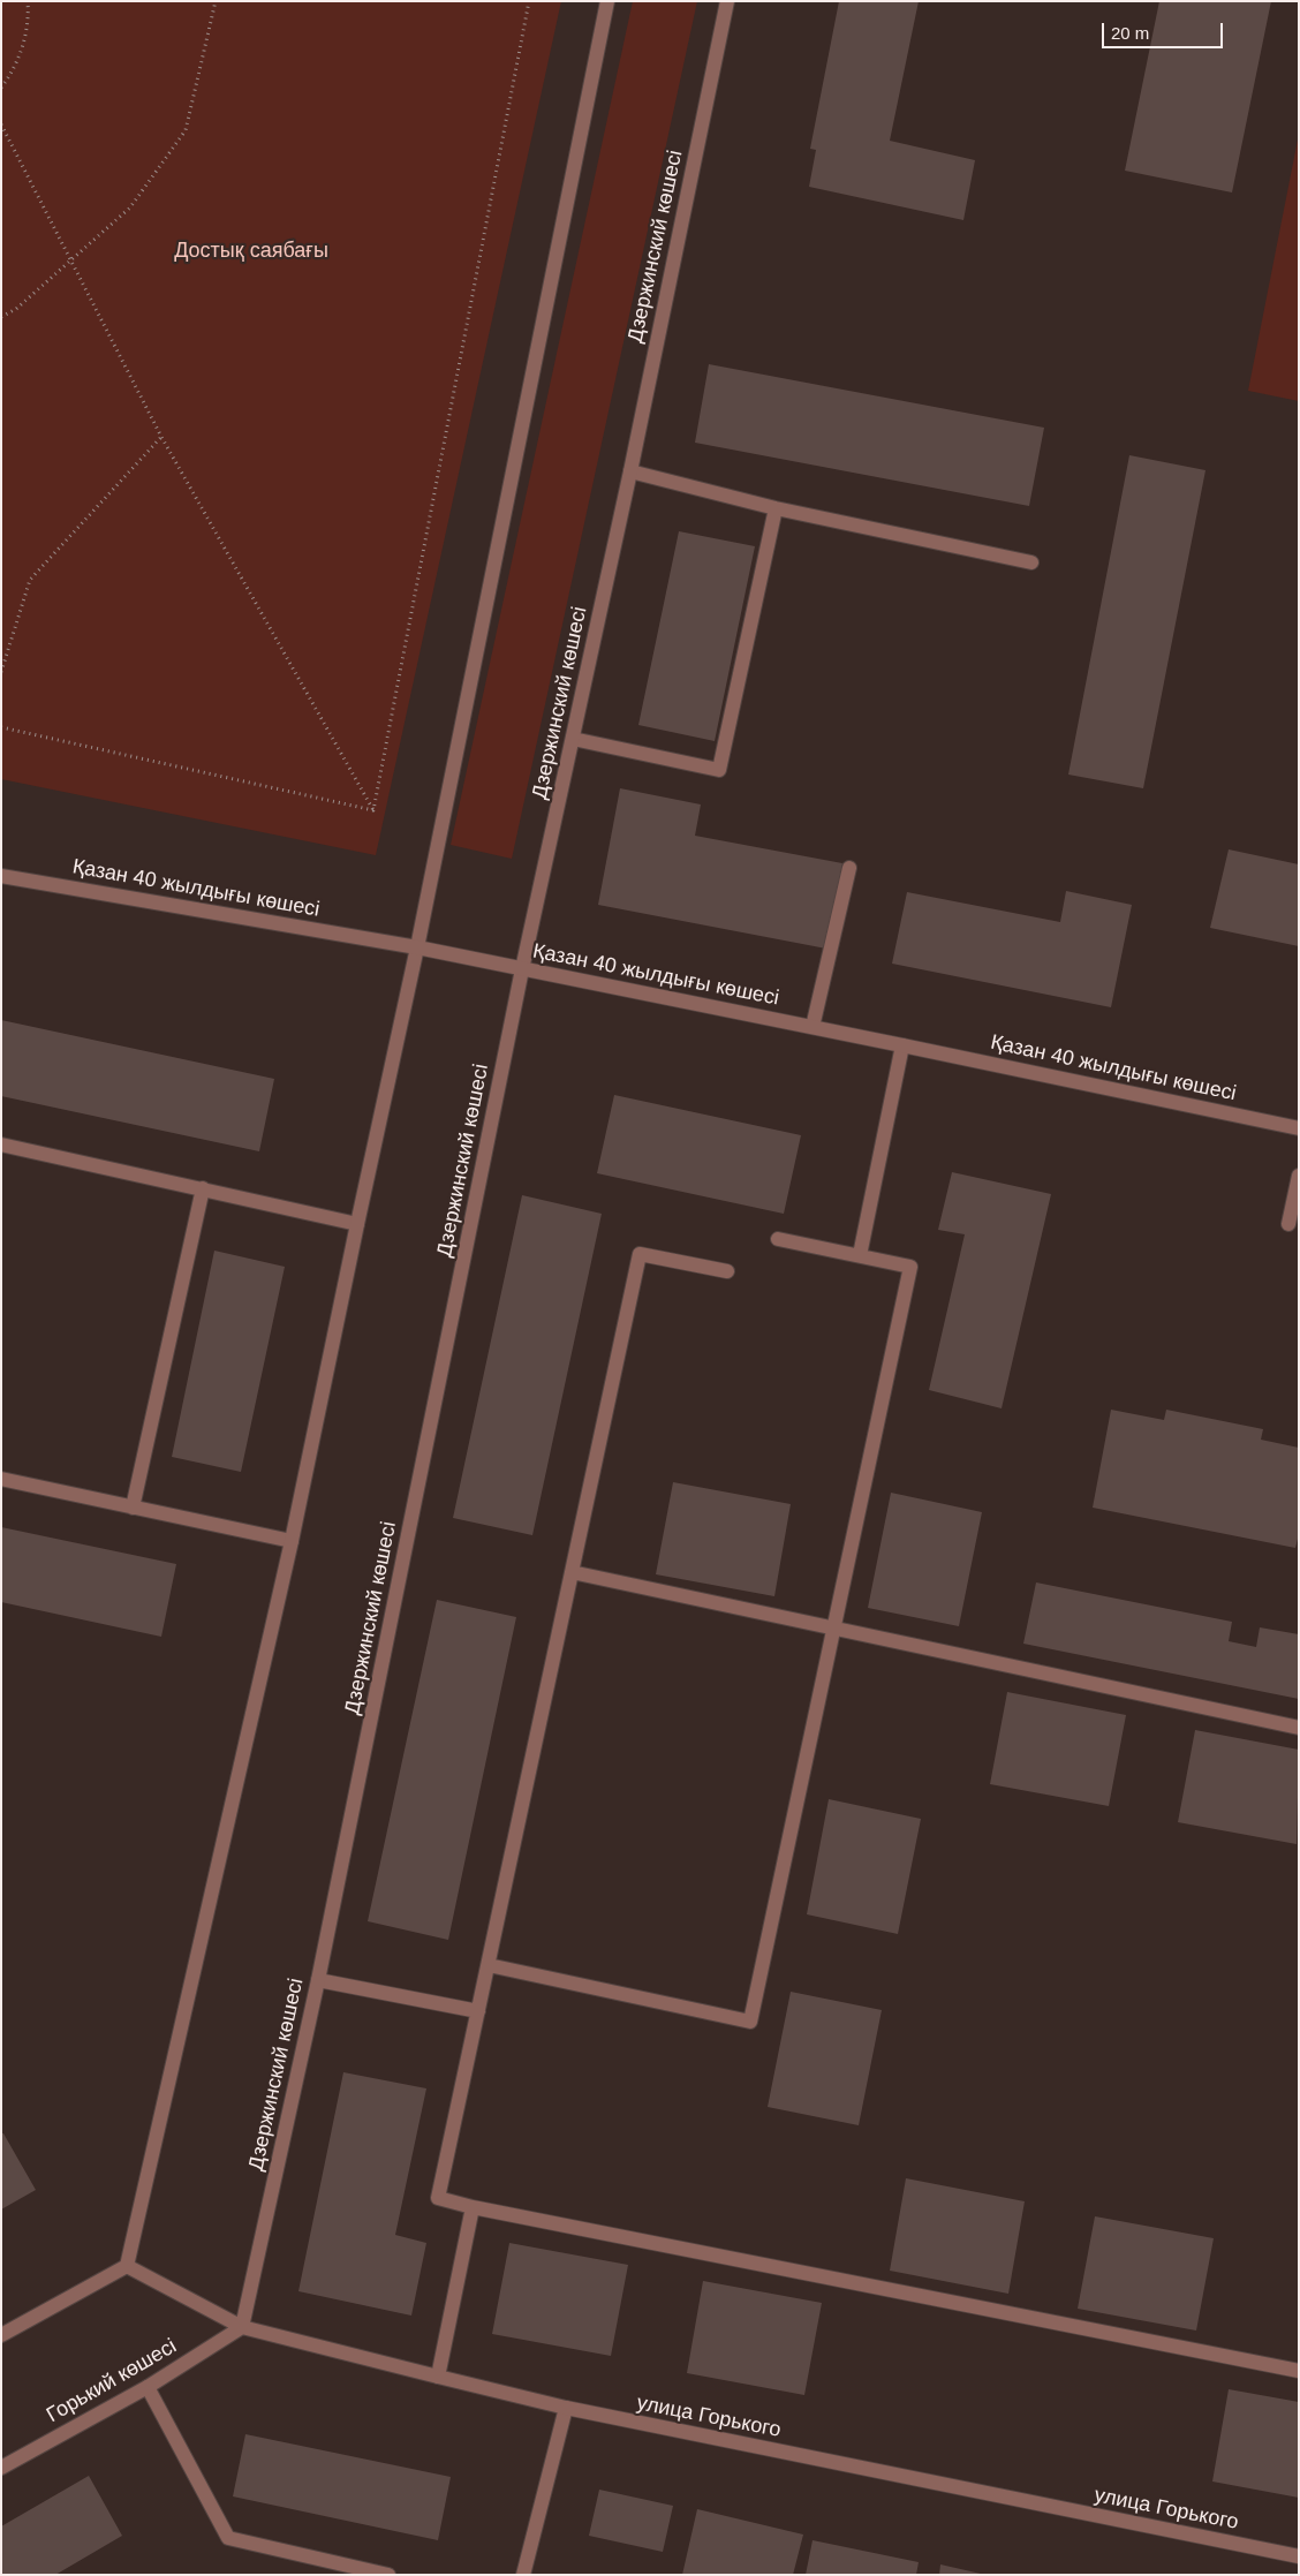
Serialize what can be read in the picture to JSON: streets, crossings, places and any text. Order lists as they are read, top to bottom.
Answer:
{
  "streets": {
    "street": [
      "Дзержинский көшесі",
      "Қазан 40 жылдығы көшесі",
      "Горький көшесі",
      "улица Горького"
    ]
  },
  "crossings": [
    ["Дзержинский көшесі", "Қазан 40 жылдығы көшесі"],
    ["Дзержинский көшесі", "Горький көшесі"],
    ["Дзержинский көшесі", "улица Горького"],
    ["Горький көшесі", "улица Горького"]
  ],
  "parks": ["Достық саябағы"],
  "scale_bar": "20 m"
}
